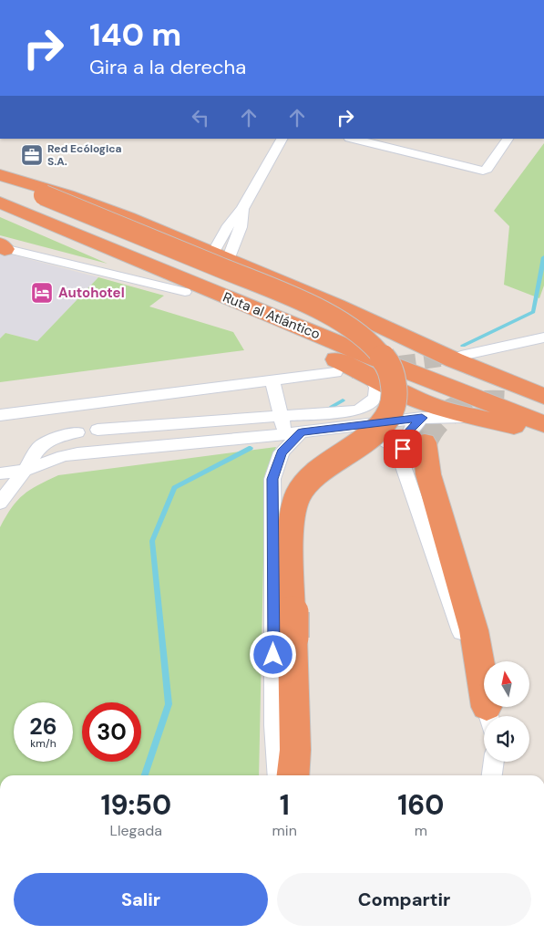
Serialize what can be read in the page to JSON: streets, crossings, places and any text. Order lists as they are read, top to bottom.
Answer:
{
  "streets": {
    "highway": ["Ruta al Atlántico"]
  },
  "places": {
    "office": ["Red Ecólogica S.A."],
    "hotel": ["Autohotel"]
  },
  "north": "top",
  "page": {
    "turn": ["140 m", "Gira a la derecha"],
    "speed": "26 km/h",
    "limit": "30",
    "eta": [
      "19:50",
      "Llegada",
      "1",
      "min",
      "160",
      "m"
    ],
    "buttons": ["Salir", "Compartir"]
  }
}
